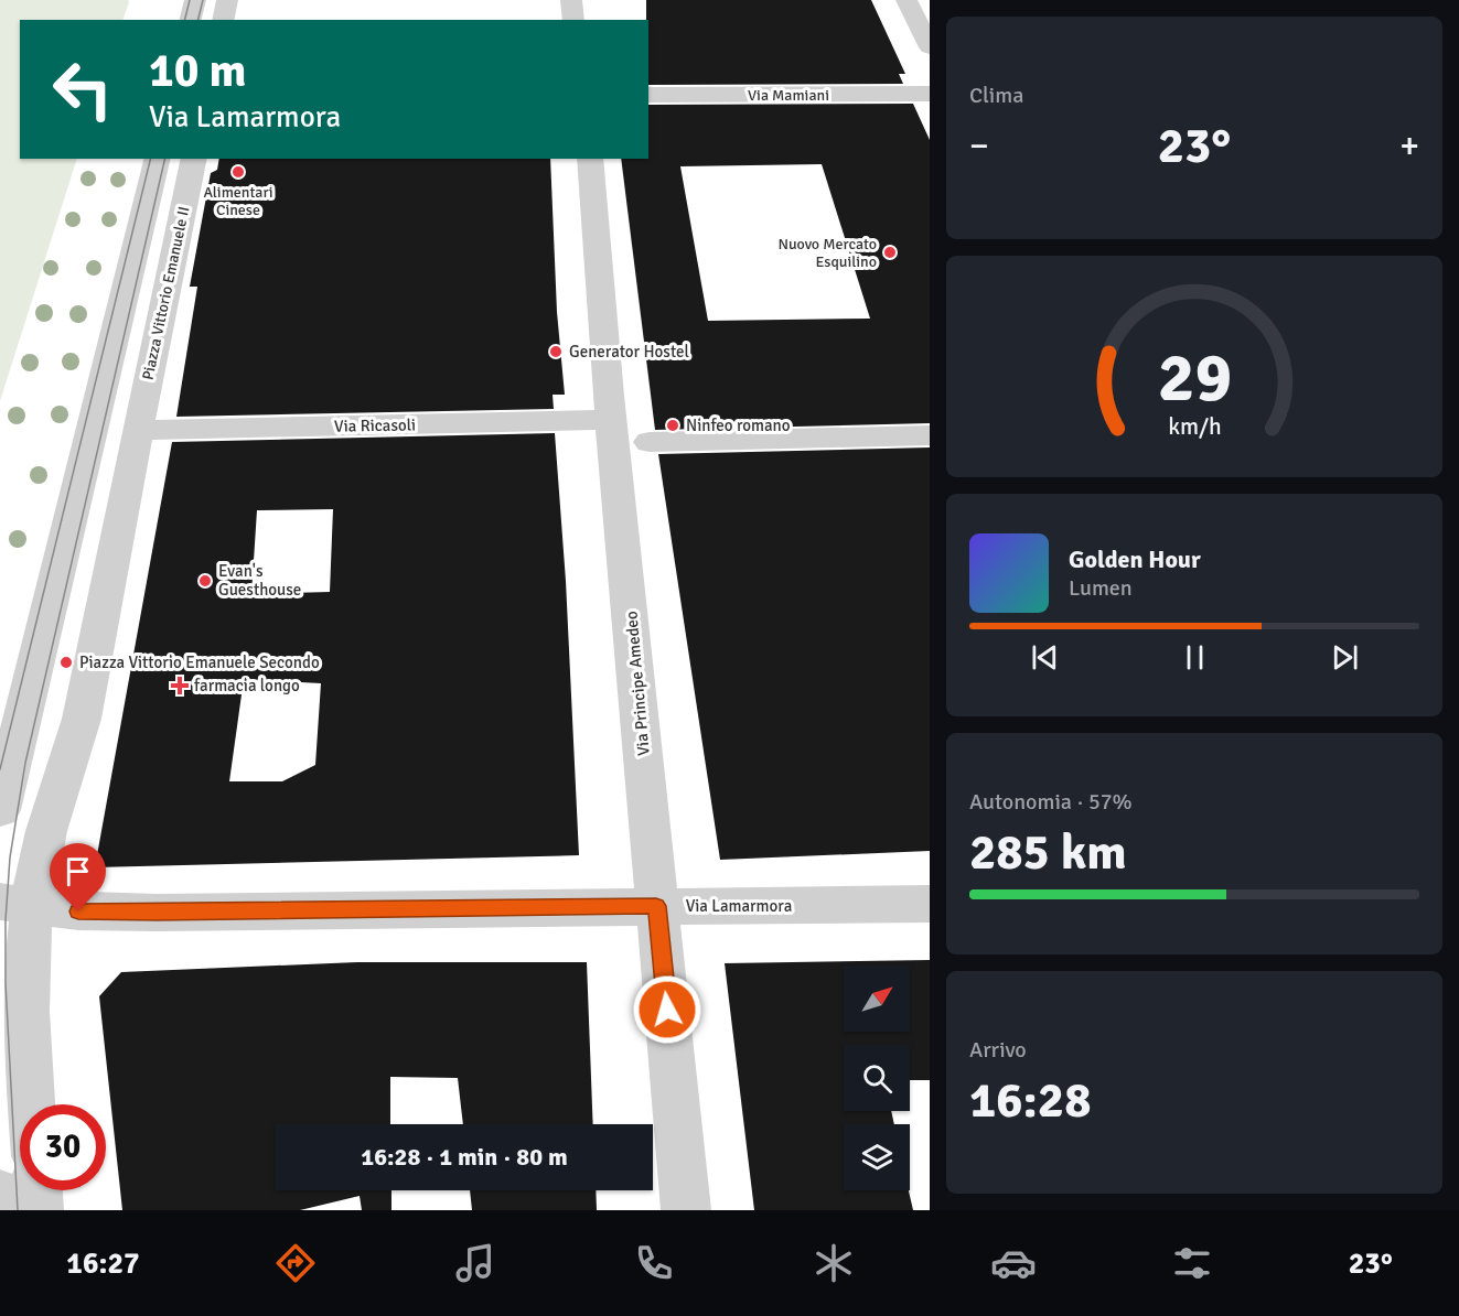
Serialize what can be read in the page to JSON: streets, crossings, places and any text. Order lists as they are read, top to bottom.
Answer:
{
  "streets": {
    "street": [
      "Via Mamiani",
      "Piazza Vittorio Emanuele II",
      "Via Ricasoli",
      "Via Principe Amedeo",
      "Via Lamarmora"
    ]
  },
  "crossings": [
    ["Piazza Vittorio Emanuele II", "Via Ricasoli"],
    ["Via Ricasoli", "Via Principe Amedeo"],
    ["Via Principe Amedeo", "Via Lamarmora"]
  ],
  "places": {
    "other": [
      "Alimentari Cinese",
      "Nuovo Mercato Esquilino",
      "Generator Hostel",
      "Ninfeo romano",
      "Evan's Guesthouse",
      "Piazza Vittorio Emanuele Secondo"
    ],
    "health": ["farmacia longo"]
  },
  "north": "top right",
  "page": {
    "tile": [
      "Clima",
      ["Autonomia · 57%", "285 km"],
      ["Arrivo", "16:28"]
    ],
    "turn": ["10 m", "Via Lamarmora"],
    "heat": ["−", "23°", "+"],
    "song": ["Golden Hour", "Lumen"],
    "limit": "30",
    "trip": "16:28 · 1 min · 80 m",
    "tabs": ["16:27", "23°"],
    "gauge": ["29", "km/h"]
  }
}
